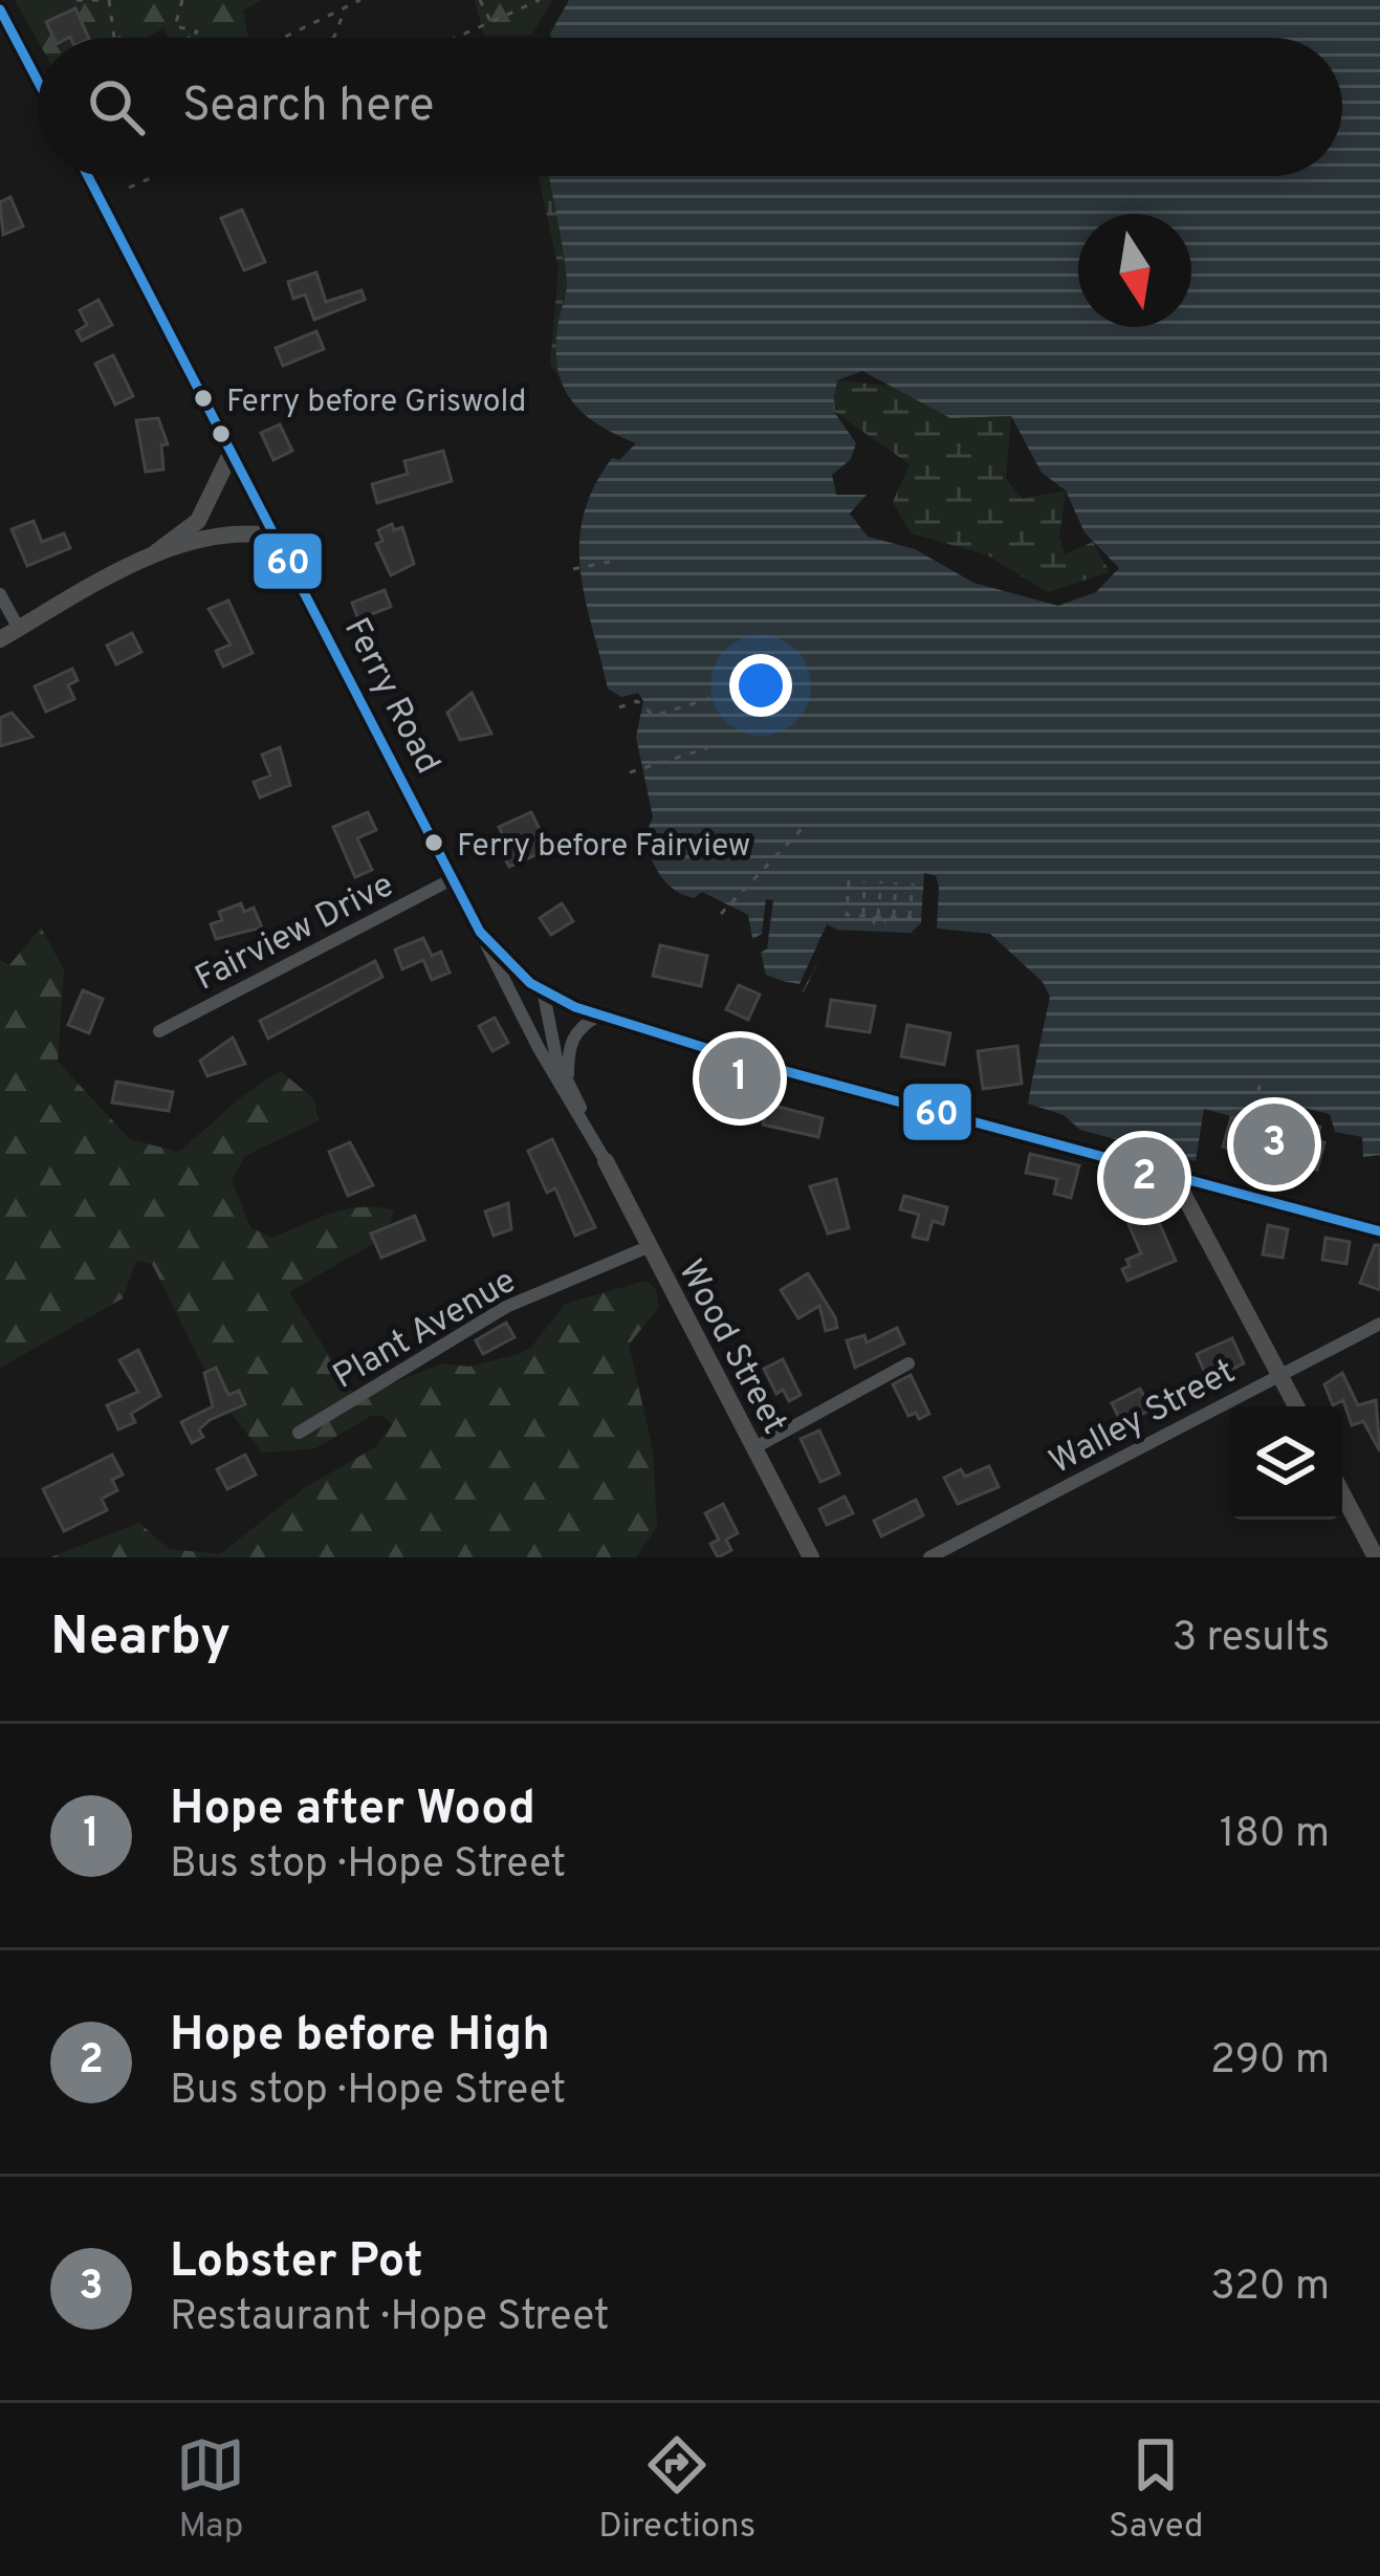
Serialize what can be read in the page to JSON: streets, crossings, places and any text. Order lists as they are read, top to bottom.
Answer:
{
  "streets": {
    "main road": ["Ferry Road"],
    "street": [
      "Fairview Drive",
      "Plant Avenue",
      "Wood Street",
      "Walley Street"
    ]
  },
  "crossings": [
    ["Ferry Road", "Fairview Drive"],
    ["Ferry Road", "Wood Street"],
    ["Plant Avenue", "Wood Street"]
  ],
  "places": ["Ferry before Griswold", "Ferry before Fairview"],
  "lines": ["transit line 60"],
  "north": "bottom",
  "page": {
    "search": "Search here",
    "pins": ["1", "3", "2"],
    "heading": ["Nearby", "3 results"],
    "list": [
      {
        "mark": "1",
        "name": "Hope after Wood",
        "note": "Bus stop · Hope Street",
        "value": "180 m"
      },
      {
        "mark": "2",
        "name": "Hope before High",
        "note": "Bus stop · Hope Street",
        "value": "290 m"
      },
      {
        "mark": "3",
        "name": "Lobster Pot",
        "note": "Restaurant · Hope Street",
        "value": "320 m"
      }
    ],
    "nav": ["Map", "Directions", "Saved"]
  }
}
